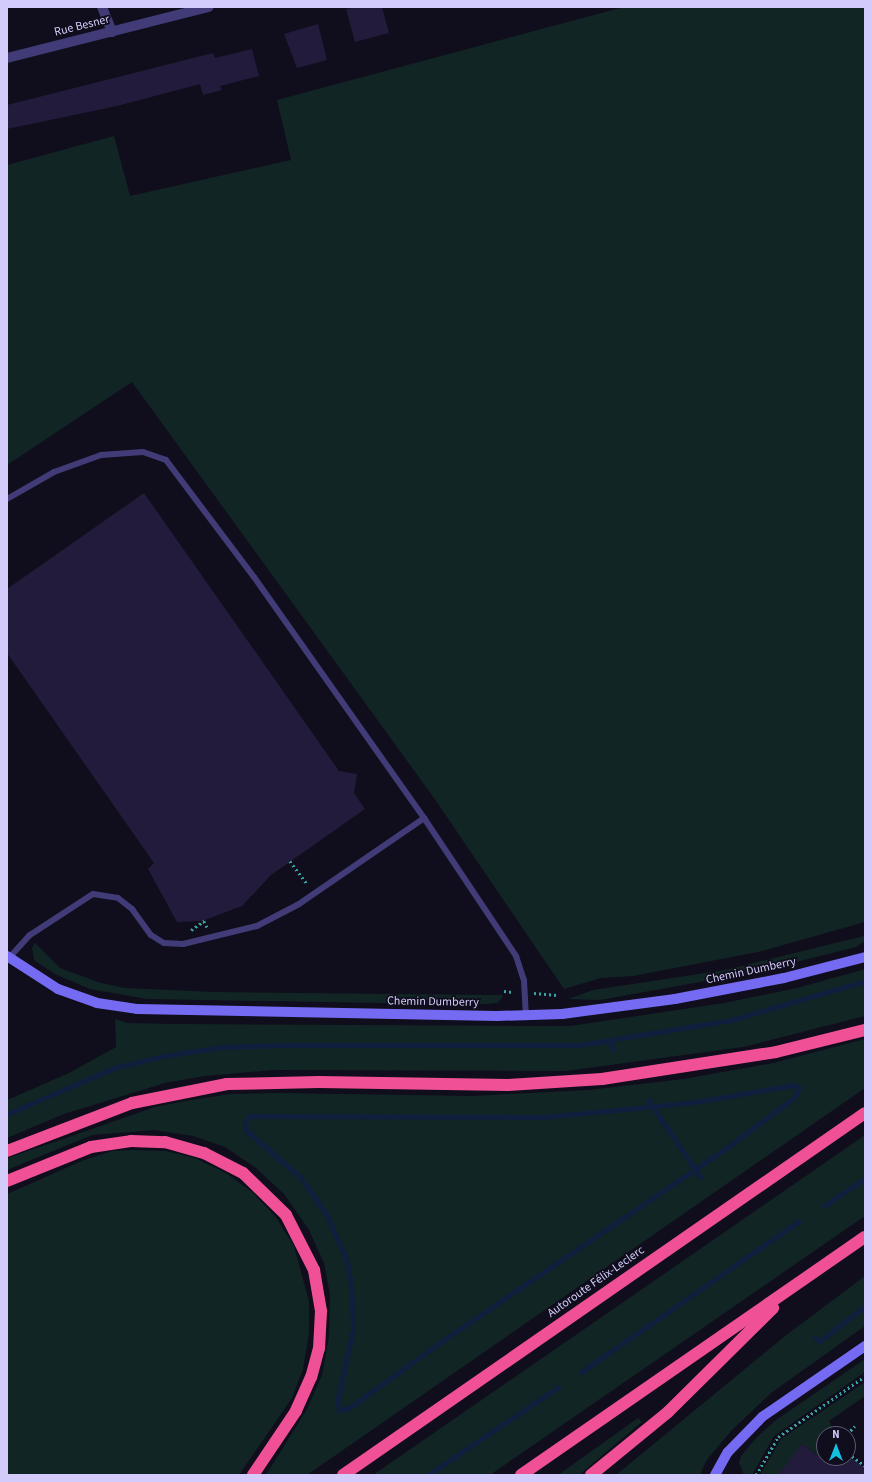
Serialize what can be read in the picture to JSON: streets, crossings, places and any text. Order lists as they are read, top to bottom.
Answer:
{
  "streets": {
    "highway": ["Autoroute Félix-Leclerc"],
    "street": ["Rue Besner", "Chemin Dumberry"]
  },
  "north": "top"
}
